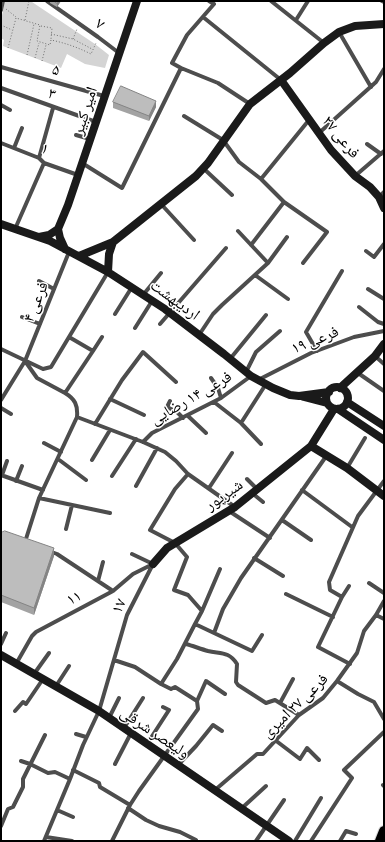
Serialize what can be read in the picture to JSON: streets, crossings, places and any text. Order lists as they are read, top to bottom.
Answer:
{
  "streets": {
    "main road": [
      "امیر کبیر",
      "فرعی ۲۷",
      "اردیبهشت",
      "شیرپور",
      "ولیعصر شرقی"
    ],
    "street": [
      "۷",
      "۵",
      "۳",
      "۱",
      "فرعی ۴",
      "فرعی ۱۹",
      "فرعی ۱۴ رضایی",
      "۱۱",
      "۱۷",
      "فرعی ۲۷ امیری"
    ]
  },
  "crossings": [
    ["۷", "امیر کبیر"],
    ["۵", "امیر کبیر"],
    ["۳", "امیر کبیر"],
    ["امیر کبیر", "۱"],
    ["اردیبهشت", "فرعی ۴"],
    ["اردیبهشت", "فرعی ۱۹"],
    ["اردیبهشت", "فرعی ۱۴ رضایی"],
    ["اردیبهشت", "شیرپور"],
    ["فرعی ۱۹", "فرعی ۱۴ رضایی"],
    ["شیرپور", "۱۱"],
    ["شیرپور", "۱۷"],
    ["۱۱", "۱۷"],
    ["۱۱", "ولیعصر شرقی"],
    ["۱۷", "ولیعصر شرقی"],
    ["فرعی ۲۷ امیری", "ولیعصر شرقی"]
  ]
}
